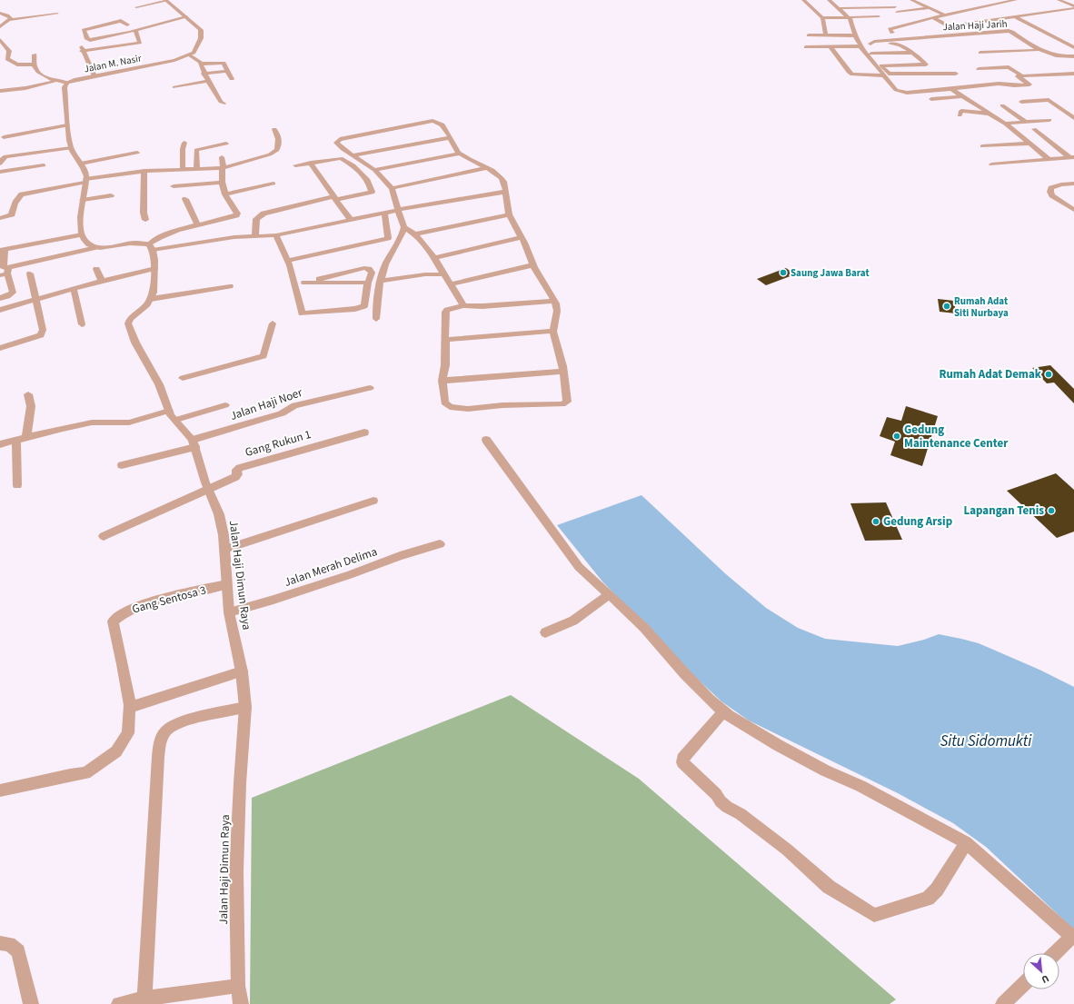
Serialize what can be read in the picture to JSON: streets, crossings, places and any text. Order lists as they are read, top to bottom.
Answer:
{
  "streets": {
    "street": [
      "Jalan Haji Jarih",
      "Jalan M. Nasir",
      "Jalan Haji Noer",
      "Gang Rukun 1",
      "Jalan Merah Delima",
      "Jalan Haji Dimun Raya",
      "Gang Sentosa 3"
    ]
  },
  "crossings": [
    ["Jalan Haji Noer", "Jalan Haji Dimun Raya"],
    ["Gang Rukun 1", "Jalan Haji Dimun Raya"],
    ["Jalan Merah Delima", "Jalan Haji Dimun Raya"],
    ["Jalan Haji Dimun Raya", "Gang Sentosa 3"]
  ],
  "water": ["Situ Sidomukti"],
  "places": [
    "Saung Jawa Barat",
    "Rumah Adat Siti Nurbaya",
    "Rumah Adat Demak",
    "Gedung Maintenance Center",
    "Lapangan Tenis",
    "Gedung Arsip"
  ],
  "north": "bottom right"
}
